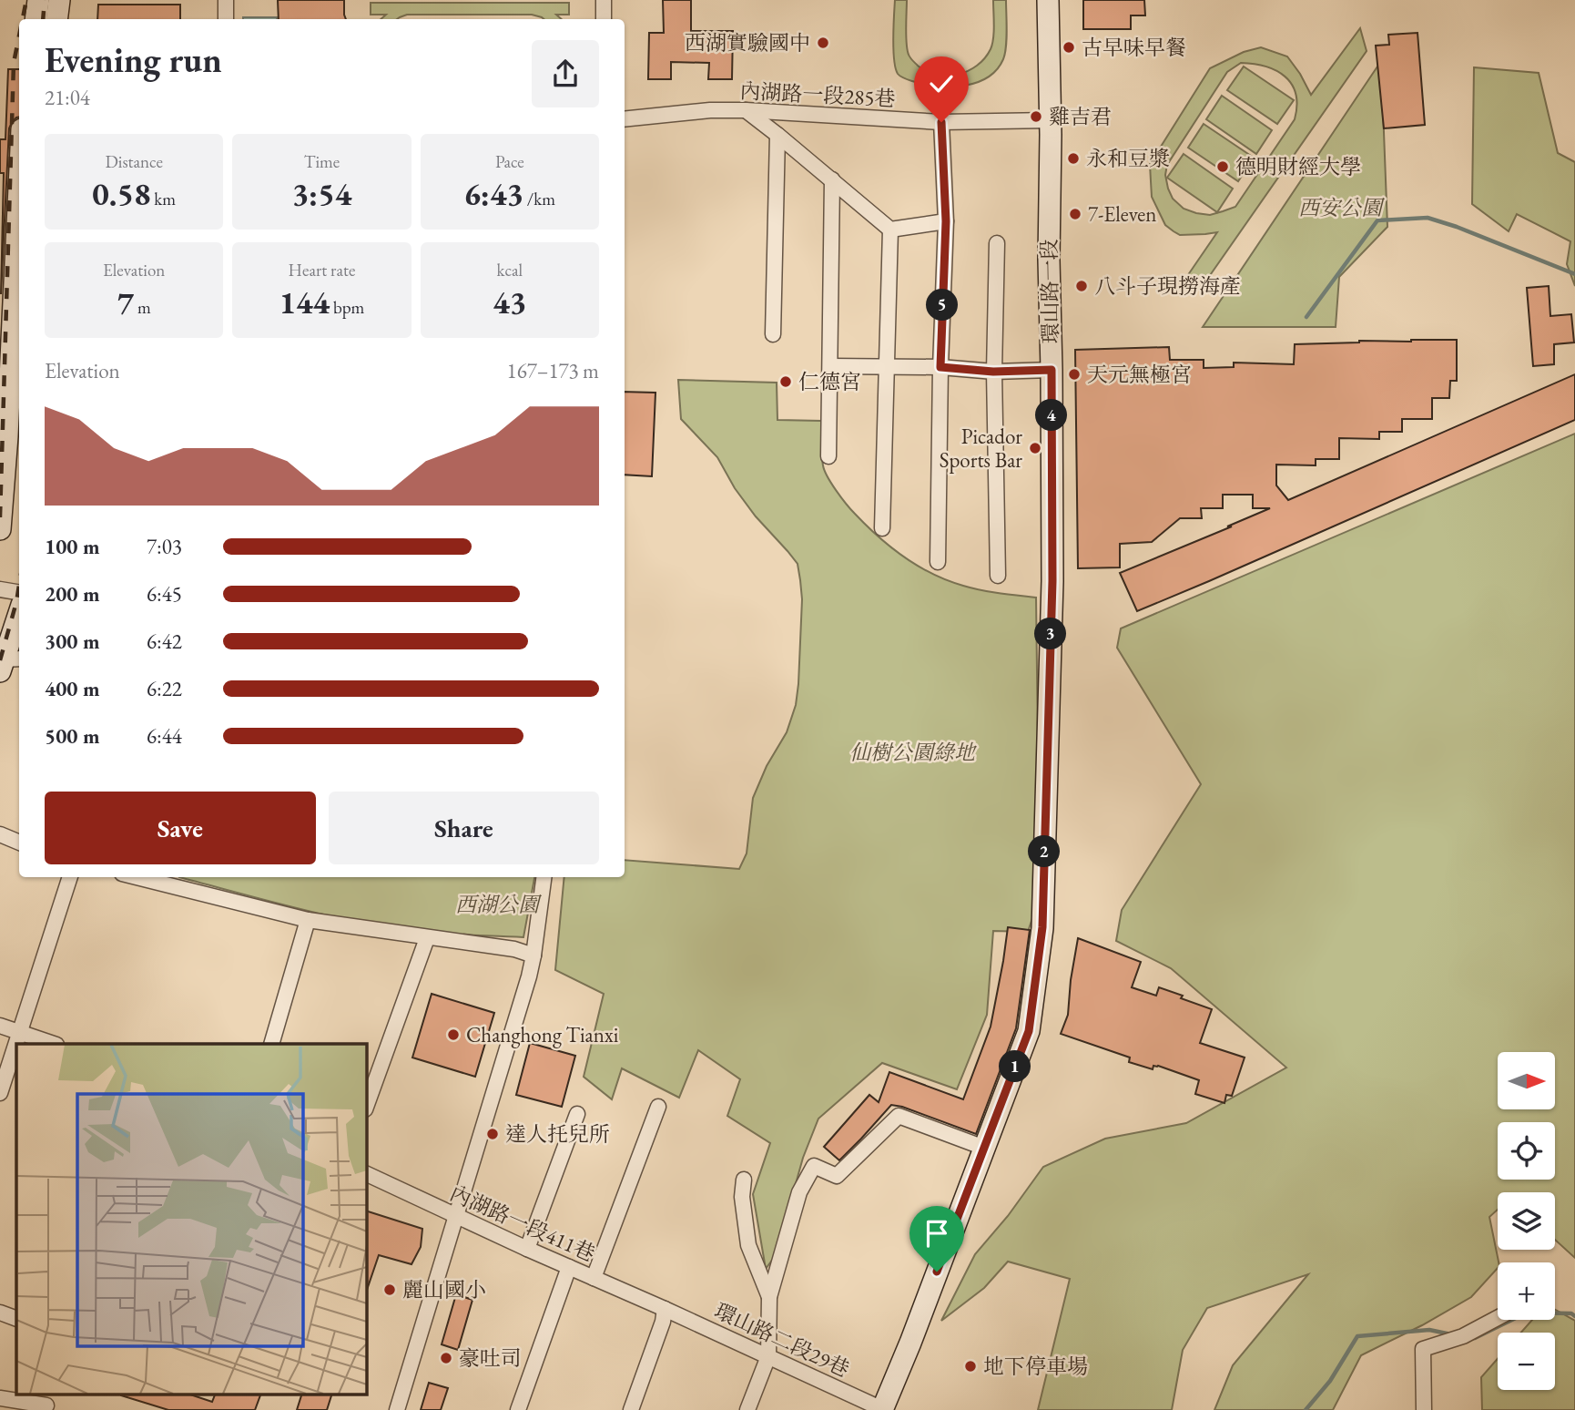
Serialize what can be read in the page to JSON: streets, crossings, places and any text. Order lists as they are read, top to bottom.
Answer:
{
  "streets": {
    "street": [
      "內湖路一段285巷",
      "環山路一段",
      "內湖路一段411巷",
      "環山路二段29巷"
    ]
  },
  "crossings": [
    ["內湖路一段285巷", "環山路一段"],
    ["環山路一段", "環山路二段29巷"],
    ["內湖路一段411巷", "環山路二段29巷"]
  ],
  "parks": ["西安公園", "仙樹公園綠地", "西湖公園"],
  "places": [
    "西湖實驗國中",
    "古早味早餐",
    "雞吉君",
    "永和豆漿",
    "德明財經大學",
    "7-Eleven",
    "八斗子現撈海產",
    "天元無極宮",
    "仁德宮",
    "Picador Sports Bar",
    "Changhong Tianxi",
    "達人托兒所",
    "麗山國小",
    "豪吐司",
    "地下停車場"
  ],
  "north": "right",
  "page": {
    "heading": ["Evening run", "21:04"],
    "stats": [
      ["Distance", "0.58 km"],
      ["Time", "3:54"],
      ["Pace", "6:43 /km"],
      ["Elevation", "7 m"],
      ["Heart rate", "144 bpm"],
      ["kcal", "43"]
    ],
    "pins": [
      "5",
      "4",
      "3",
      "2",
      "1"
    ],
    "chart": ["Elevation", "167–173 m"],
    "list": [
      {
        "name": "100 m",
        "note": "7:03"
      },
      {
        "name": "200 m",
        "note": "6:45"
      },
      {
        "name": "300 m",
        "note": "6:42"
      },
      {
        "name": "400 m",
        "note": "6:22"
      },
      {
        "name": "500 m",
        "note": "6:44"
      }
    ],
    "buttons": ["Save", "Share"],
    "map_buttons": ["+", "−"]
  }
}
